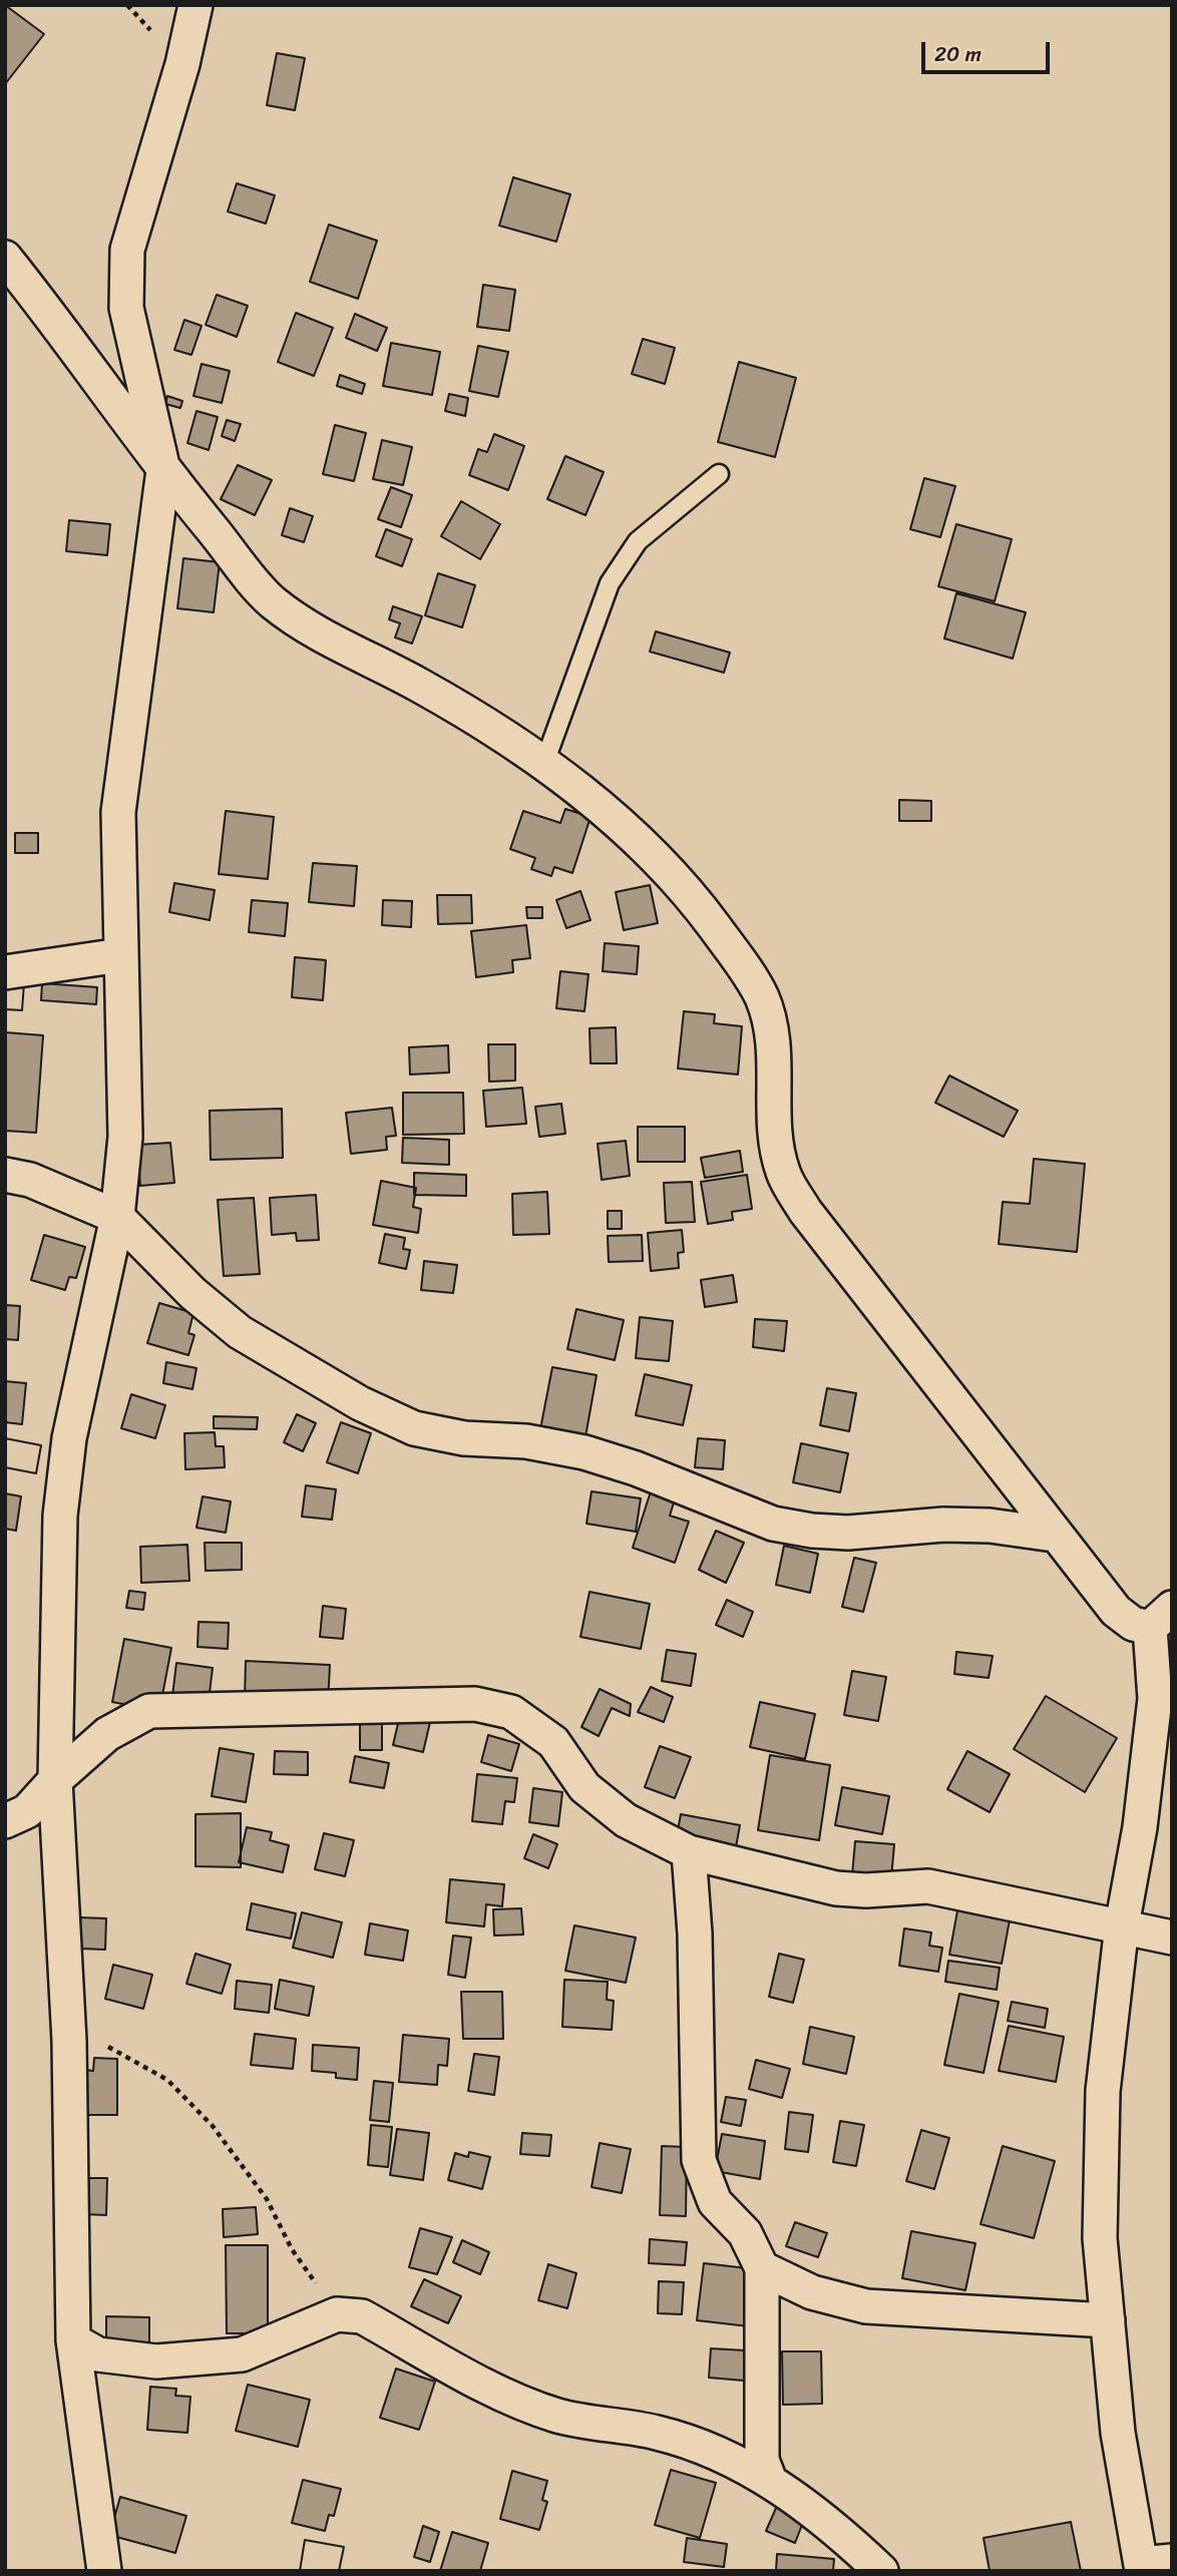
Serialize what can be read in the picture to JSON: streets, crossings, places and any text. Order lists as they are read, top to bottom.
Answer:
{
  "scale_bar": "20 m"
}
